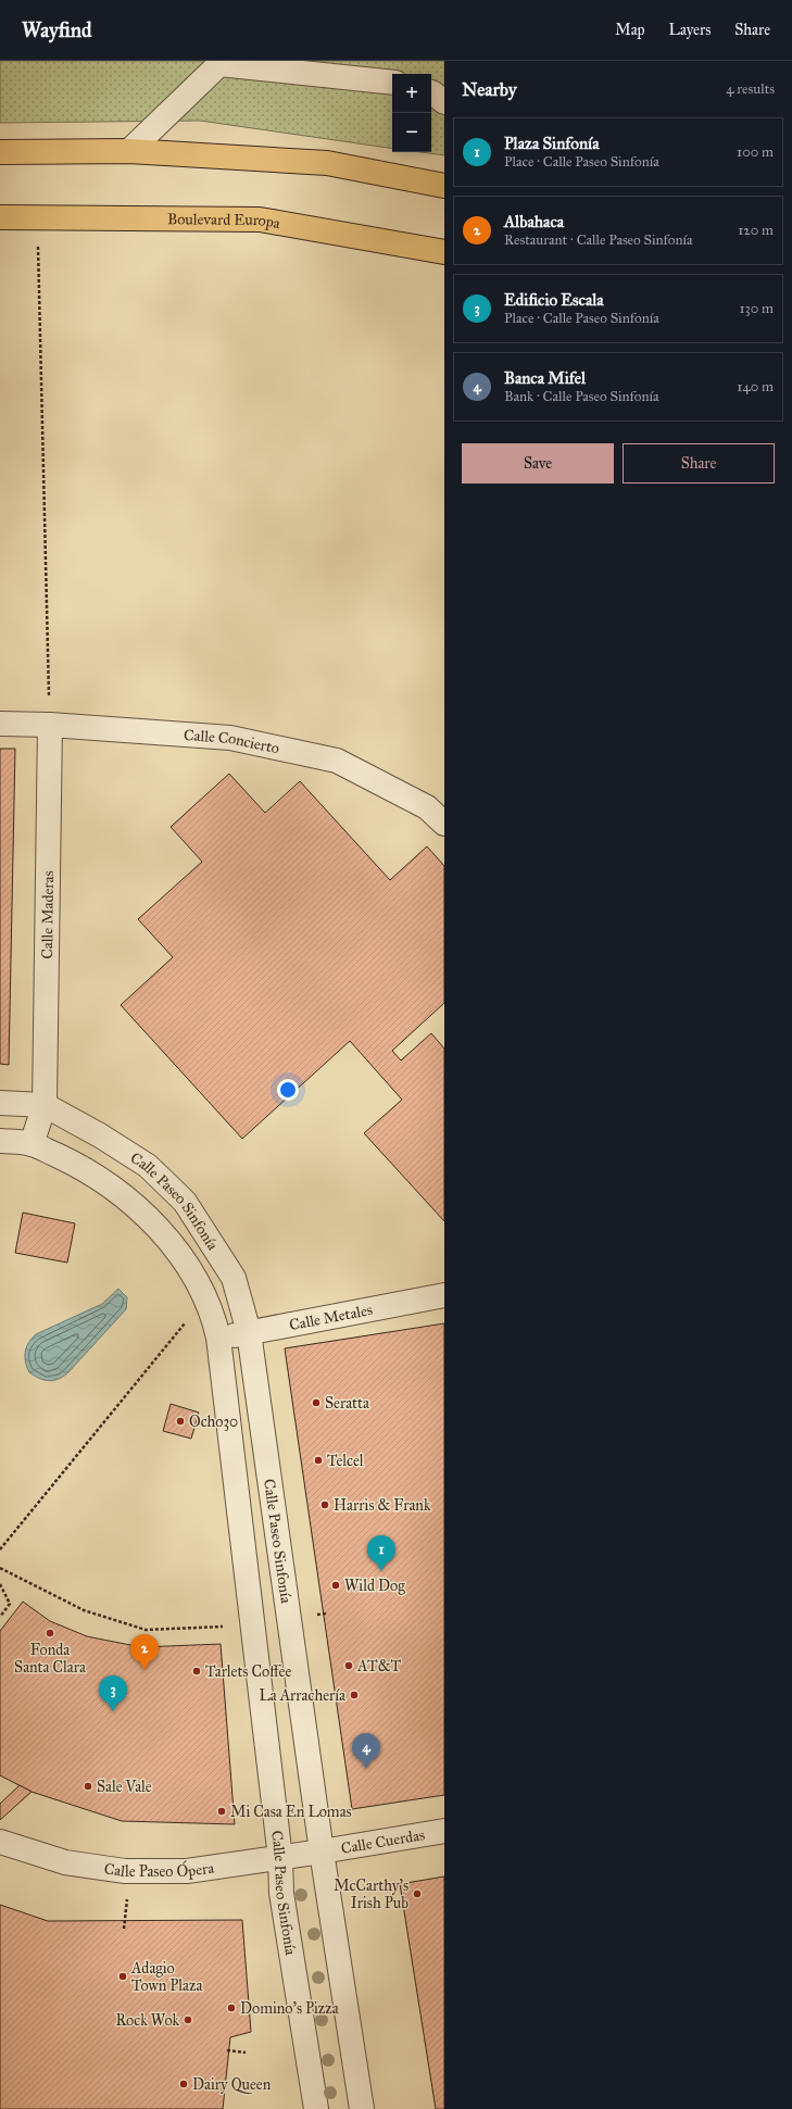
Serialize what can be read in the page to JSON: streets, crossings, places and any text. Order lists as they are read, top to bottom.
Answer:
{
  "streets": {
    "main road": ["Boulevard Europa"],
    "street": [
      "Calle Concierto",
      "Calle Maderas",
      "Calle Paseo Sinfonía",
      "Calle Metales",
      "Calle Cuerdas",
      "Calle Paseo Ópera"
    ]
  },
  "crossings": [
    ["Calle Concierto", "Calle Maderas"],
    ["Calle Maderas", "Calle Paseo Sinfonía"],
    ["Calle Paseo Sinfonía", "Calle Metales"],
    ["Calle Paseo Sinfonía", "Calle Cuerdas"],
    ["Calle Paseo Sinfonía", "Calle Paseo Ópera"],
    ["Calle Cuerdas", "Calle Paseo Ópera"]
  ],
  "places": [
    "Seratta",
    "Ocho30",
    "Telcel",
    "Harris & Frank",
    "Wild Dog",
    "Fonda Santa Clara",
    "AT&T",
    "Tarlets Coffee",
    "La Arrachería",
    "Sale Vale",
    "Mi Casa En Lomas",
    "McCarthy's Irish Pub",
    "Adagio Town Plaza",
    "Domino's Pizza",
    "Rock Wok",
    "Dairy Queen"
  ],
  "page": {
    "header": "Wayfind",
    "nav": ["Map", "Layers", "Share"],
    "heading": ["Nearby", "4 results"],
    "map_buttons": ["+", "−"],
    "list": [
      {
        "mark": "1",
        "name": "Plaza Sinfonía",
        "note": "Place · Calle Paseo Sinfonía",
        "value": "100 m"
      },
      {
        "mark": "2",
        "name": "Albahaca",
        "note": "Restaurant · Calle Paseo Sinfonía",
        "value": "120 m"
      },
      {
        "mark": "3",
        "name": "Edificio Escala",
        "note": "Place · Calle Paseo Sinfonía",
        "value": "130 m"
      },
      {
        "mark": "4",
        "name": "Banca Mifel",
        "note": "Bank · Calle Paseo Sinfonía",
        "value": "140 m"
      }
    ],
    "buttons": ["Save", "Share"],
    "pins": [
      "1",
      "2",
      "3",
      "4"
    ]
  }
}
